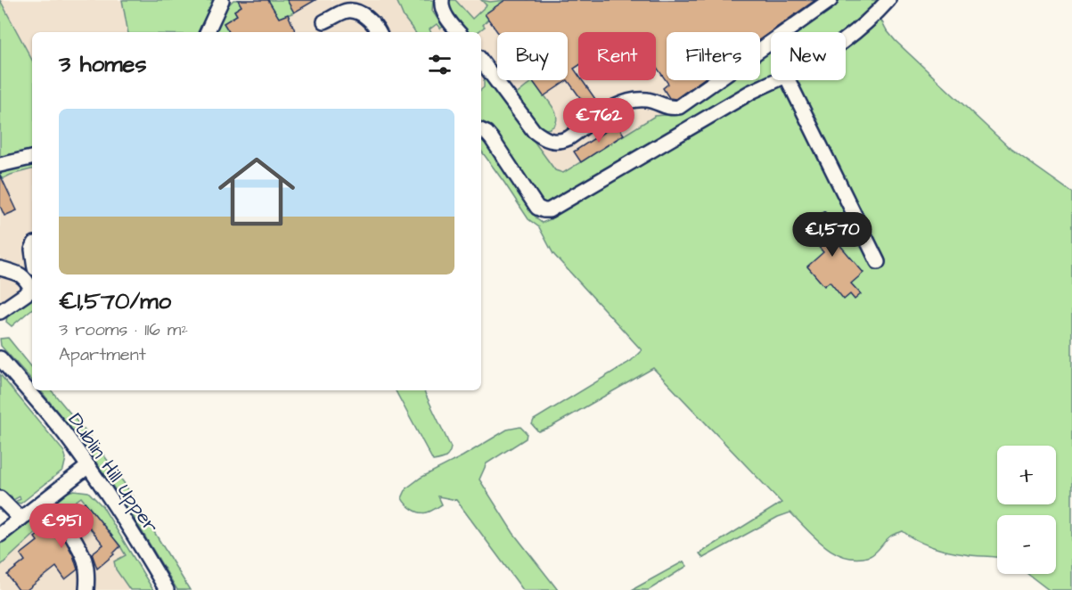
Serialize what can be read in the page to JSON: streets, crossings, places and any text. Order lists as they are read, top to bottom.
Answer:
{
  "streets": {
    "street": ["Dublin Hill Upper"]
  },
  "page": {
    "chip": [
      "Buy",
      "Rent",
      "Filters",
      "New"
    ],
    "heading": "3 homes",
    "list": [
      {
        "name": "€1,570/mo",
        "note": "3 rooms · 116 m² · Apartment"
      }
    ],
    "price": ["€762", "€1,570", "€951"],
    "map_buttons": ["+", "−"]
  }
}
